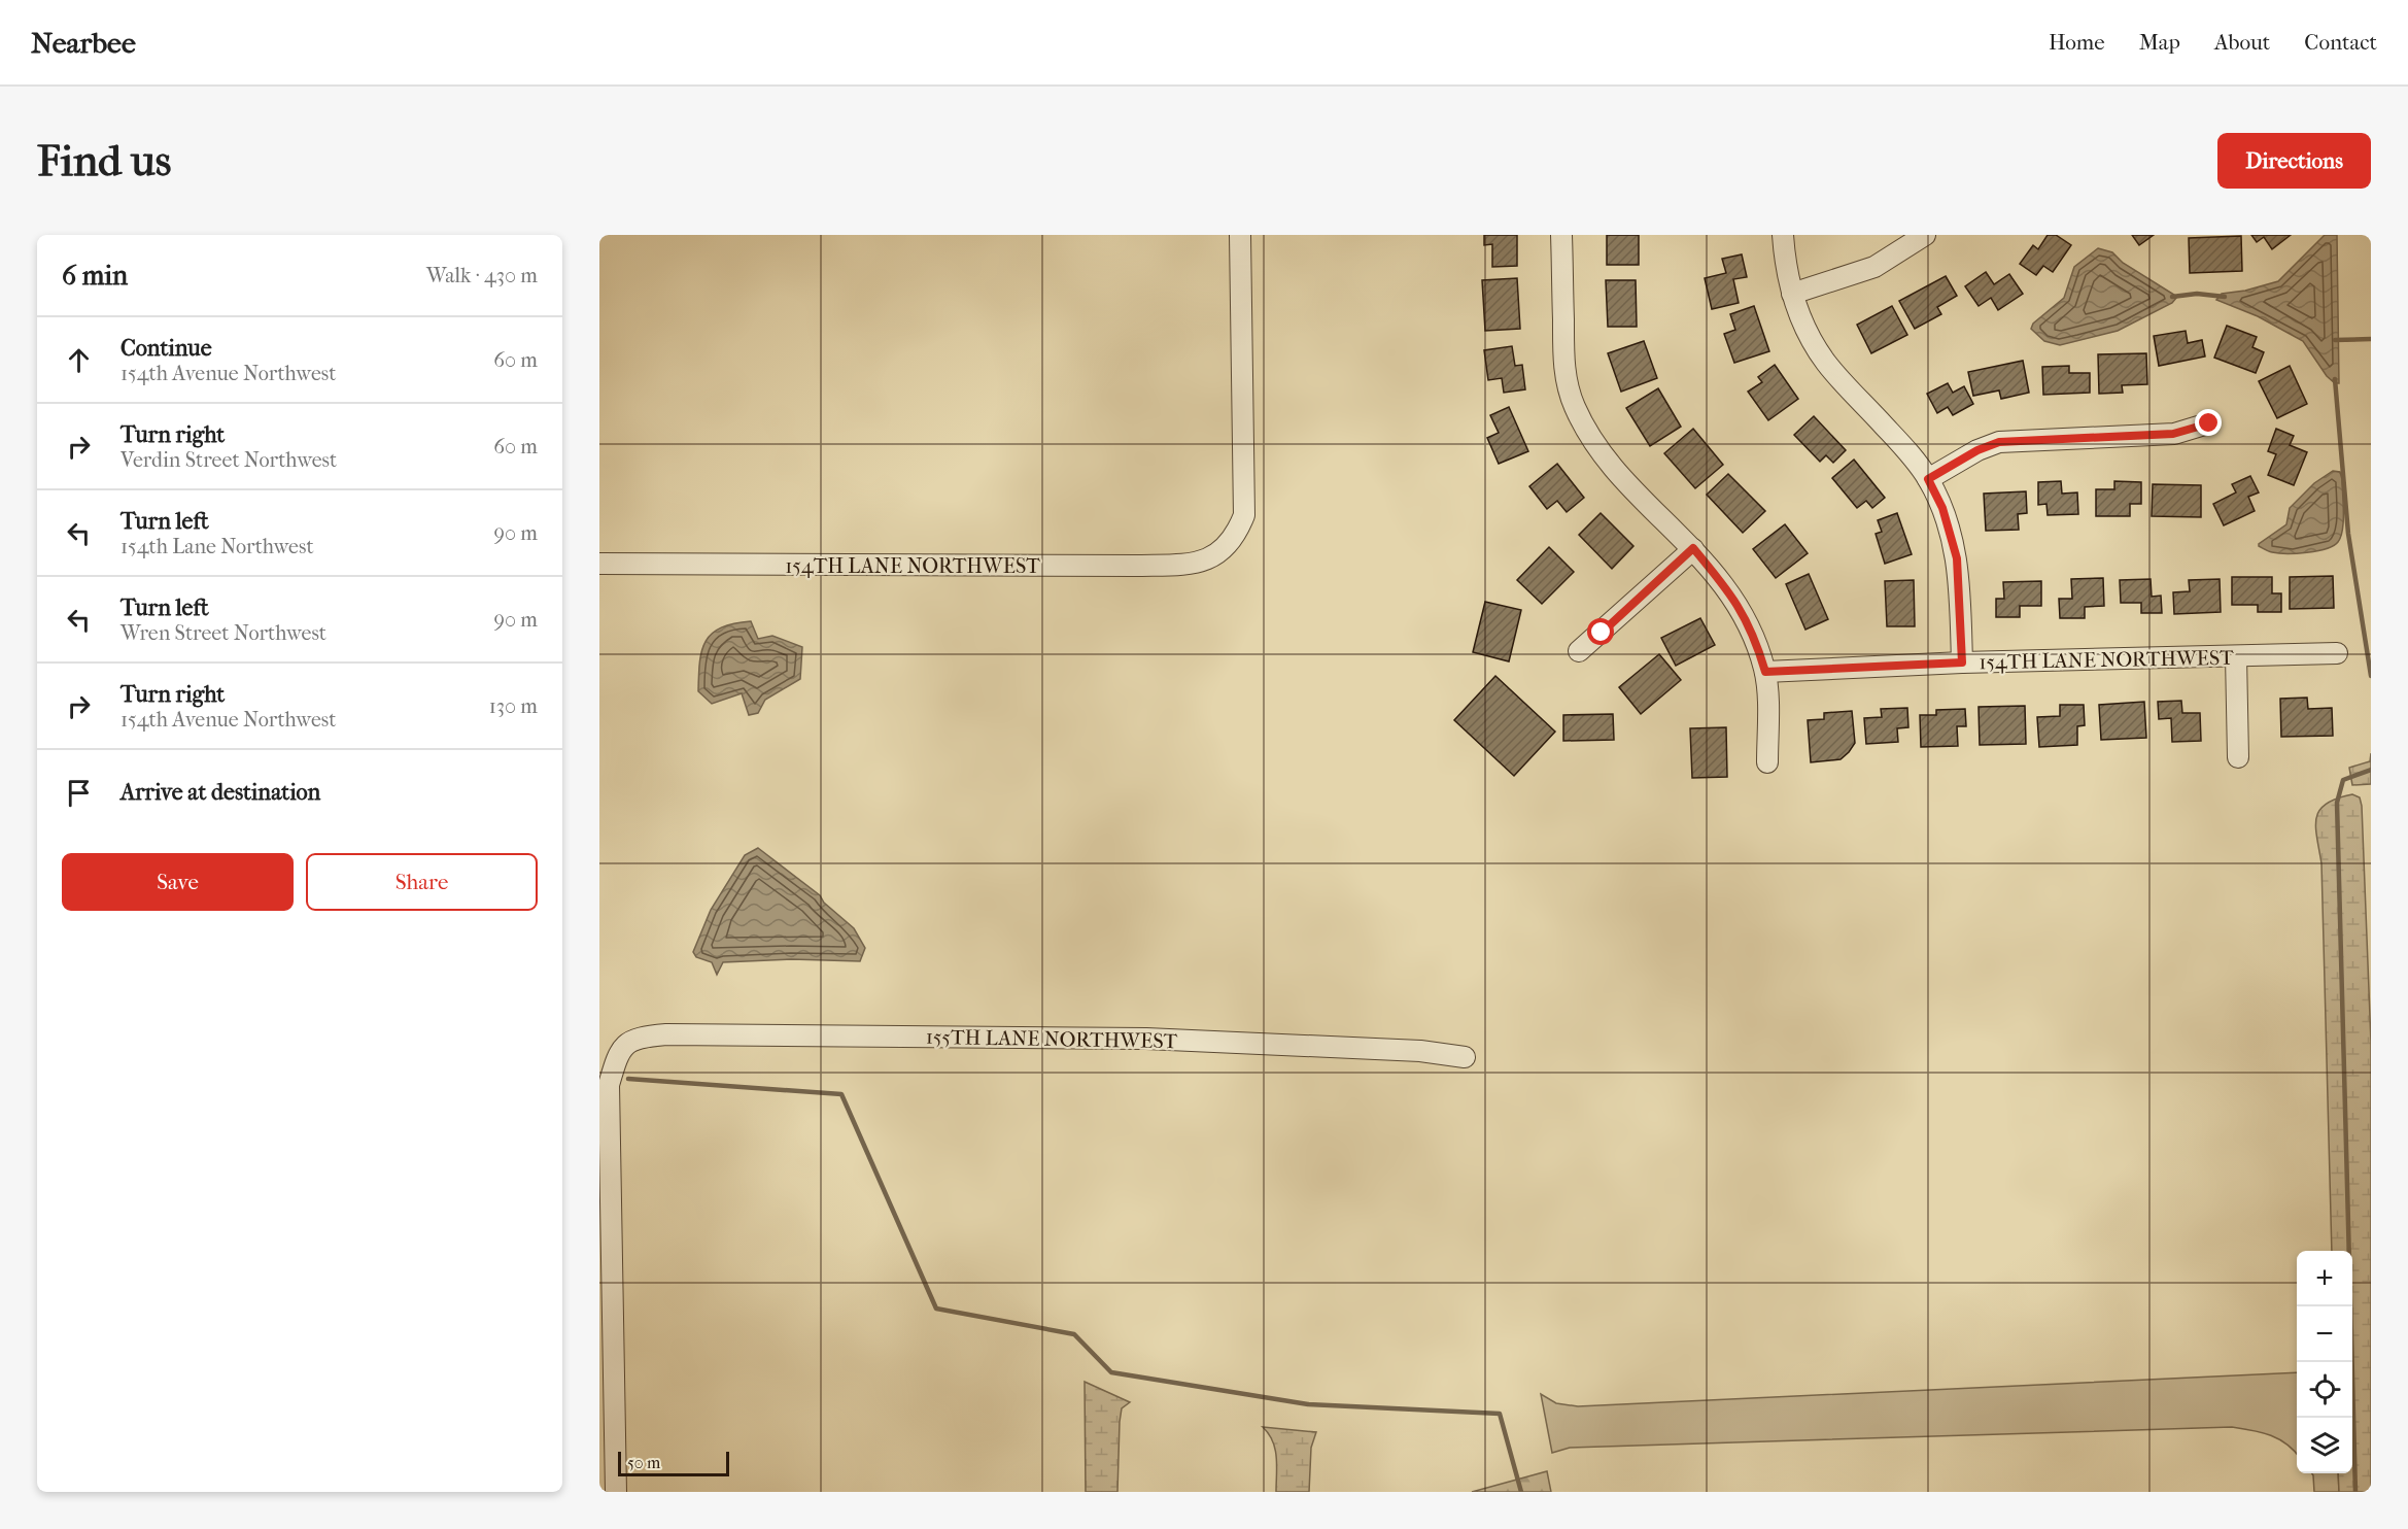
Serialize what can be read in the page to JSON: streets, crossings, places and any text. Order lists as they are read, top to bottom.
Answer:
{
  "streets": {
    "street": ["154TH LANE NORTHWEST", "155TH LANE NORTHWEST"]
  },
  "scale_bar": "50 m",
  "page": {
    "header": "Nearbee",
    "nav": [
      "Home",
      "Map",
      "About",
      "Contact"
    ],
    "buttons": [
      "Directions",
      ["Save", "Share"]
    ],
    "title": "Find us",
    "heading": ["6 min", "Walk · 430 m"],
    "list": [
      ["Continue", "154th Avenue Northwest", "60 m"],
      ["Turn right", "Verdin Street Northwest", "60 m"],
      ["Turn left", "154th Lane Northwest", "90 m"],
      ["Turn left", "Wren Street Northwest", "90 m"],
      ["Turn right", "154th Avenue Northwest", "130 m"],
      "Arrive at destination"
    ],
    "map_buttons": ["+", "−"],
    "scale": "50 m"
  }
}
